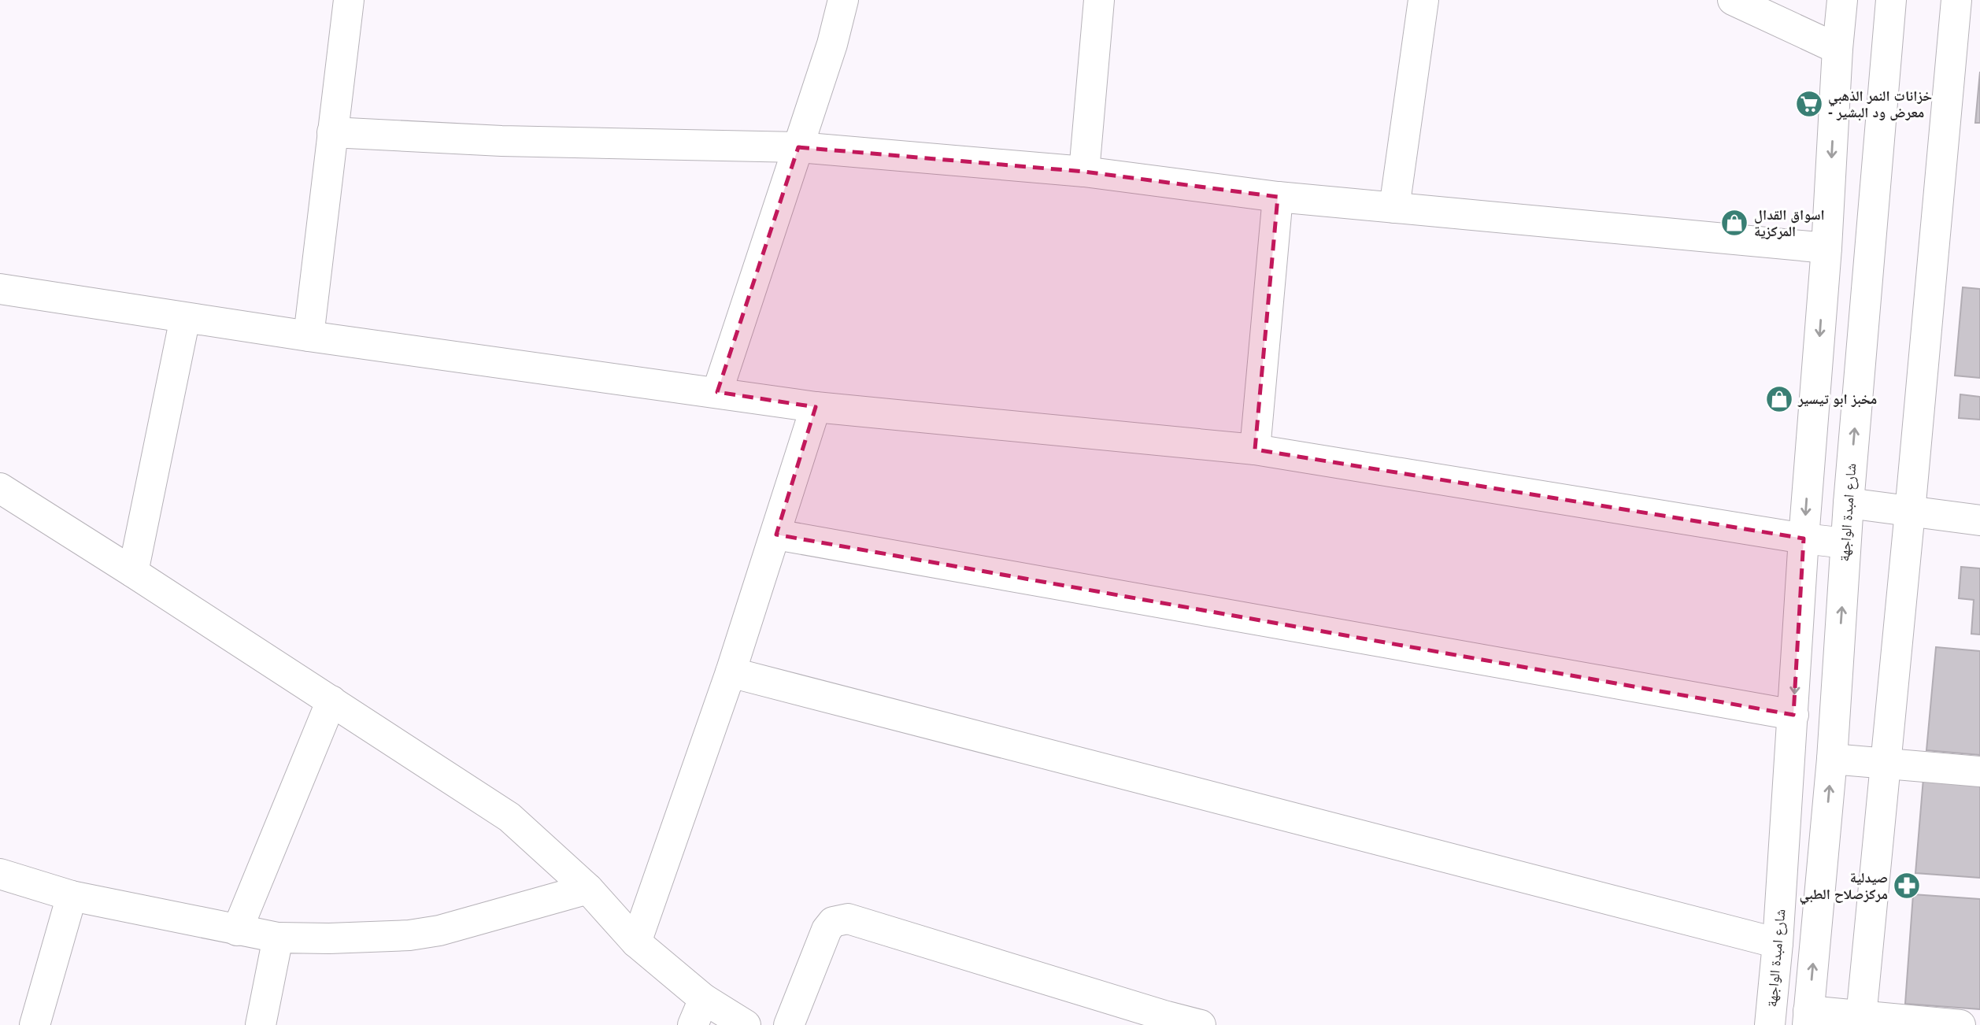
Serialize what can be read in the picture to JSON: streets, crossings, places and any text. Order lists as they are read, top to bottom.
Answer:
{
  "streets": {
    "street": ["شارع امبدة الواجهة"]
  },
  "places": {
    "supermarket": ["خزانات النمر الذهبي - معرض ود البشير"],
    "shop": ["اسواق القدال المركزية", "مخبز ابو تيسير"],
    "pharmacy": ["صيدلية مركزصلاح الطبي"]
  }
}
